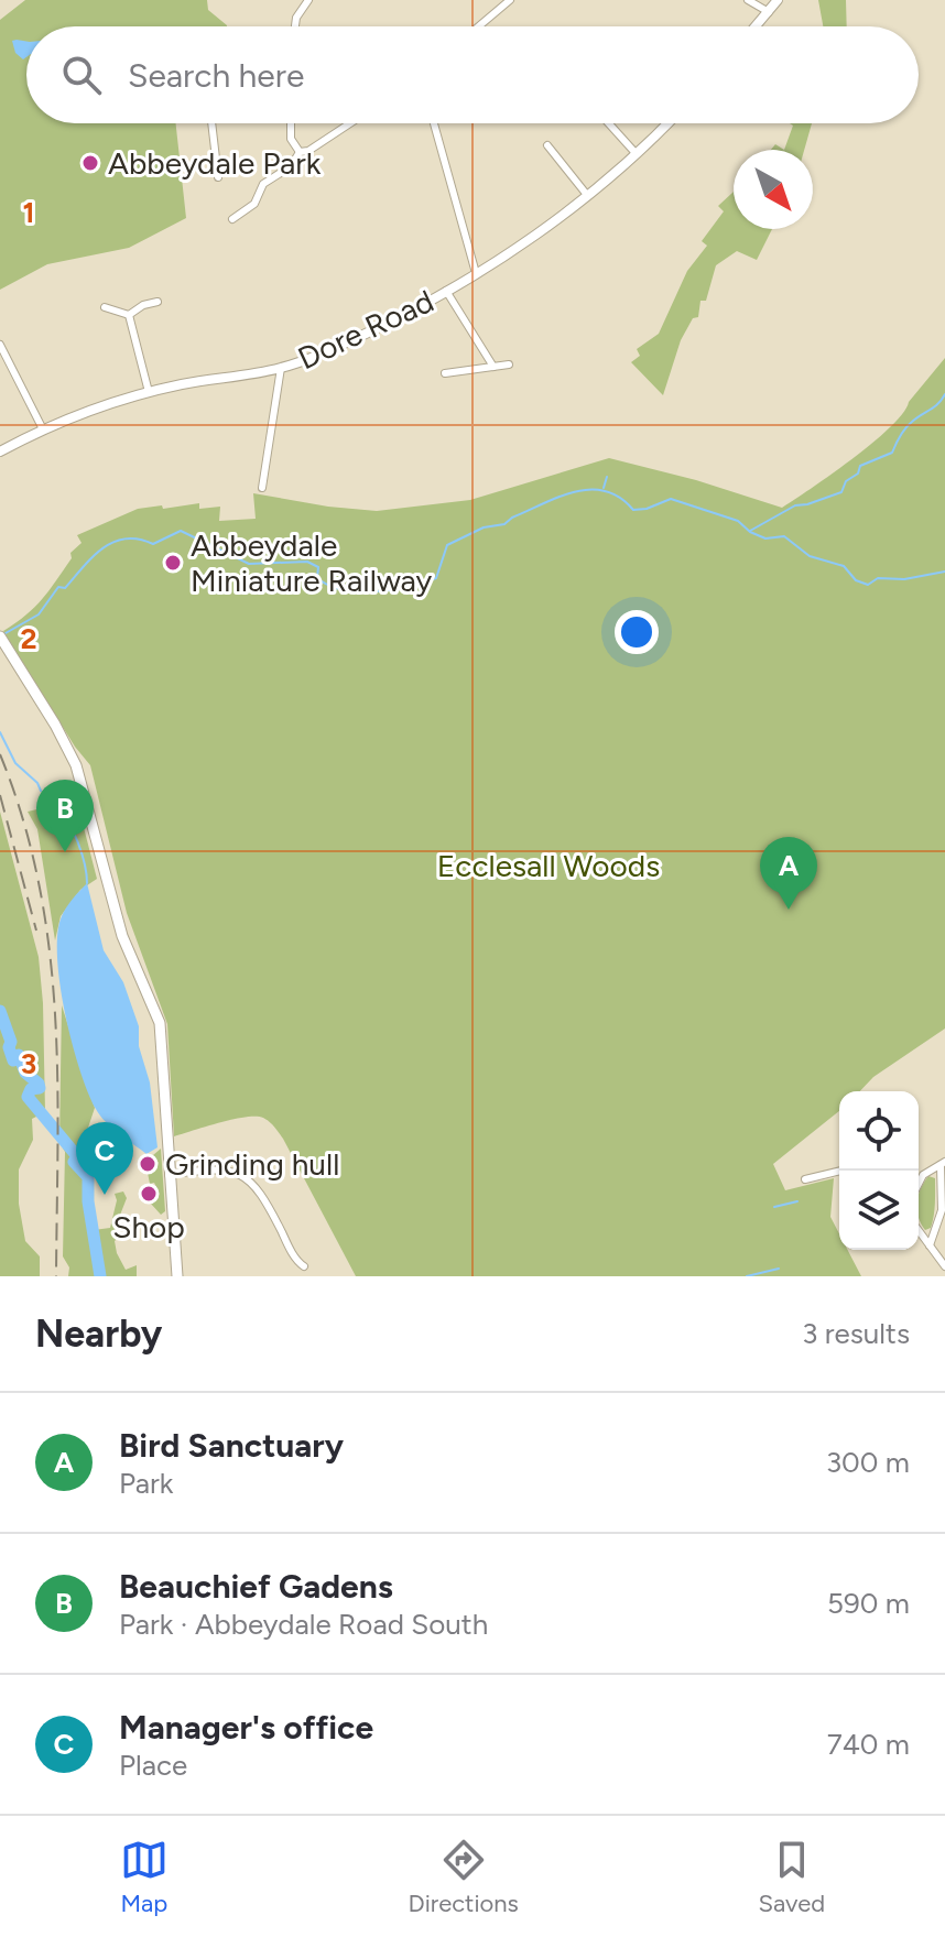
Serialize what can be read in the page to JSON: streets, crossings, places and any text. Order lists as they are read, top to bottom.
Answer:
{
  "streets": {
    "street": ["Dore Road"]
  },
  "parks": ["Ecclesall Woods"],
  "places": [
    "Abbeydale Park",
    "Abbeydale Miniature Railway",
    "Grinding hull",
    "Shop"
  ],
  "north": "bottom right",
  "page": {
    "search": "Search here",
    "pins": ["B", "A", "C"],
    "heading": ["Nearby", "3 results"],
    "list": [
      {
        "mark": "A",
        "name": "Bird Sanctuary",
        "note": "Park",
        "value": "300 m"
      },
      {
        "mark": "B",
        "name": "Beauchief Gadens",
        "note": "Park · Abbeydale Road South",
        "value": "590 m"
      },
      {
        "mark": "C",
        "name": "Manager's office",
        "note": "Place",
        "value": "740 m"
      }
    ],
    "nav": ["Map", "Directions", "Saved"]
  },
  "grid": {
    "rows": ["1", "2", "3"]
  }
}
